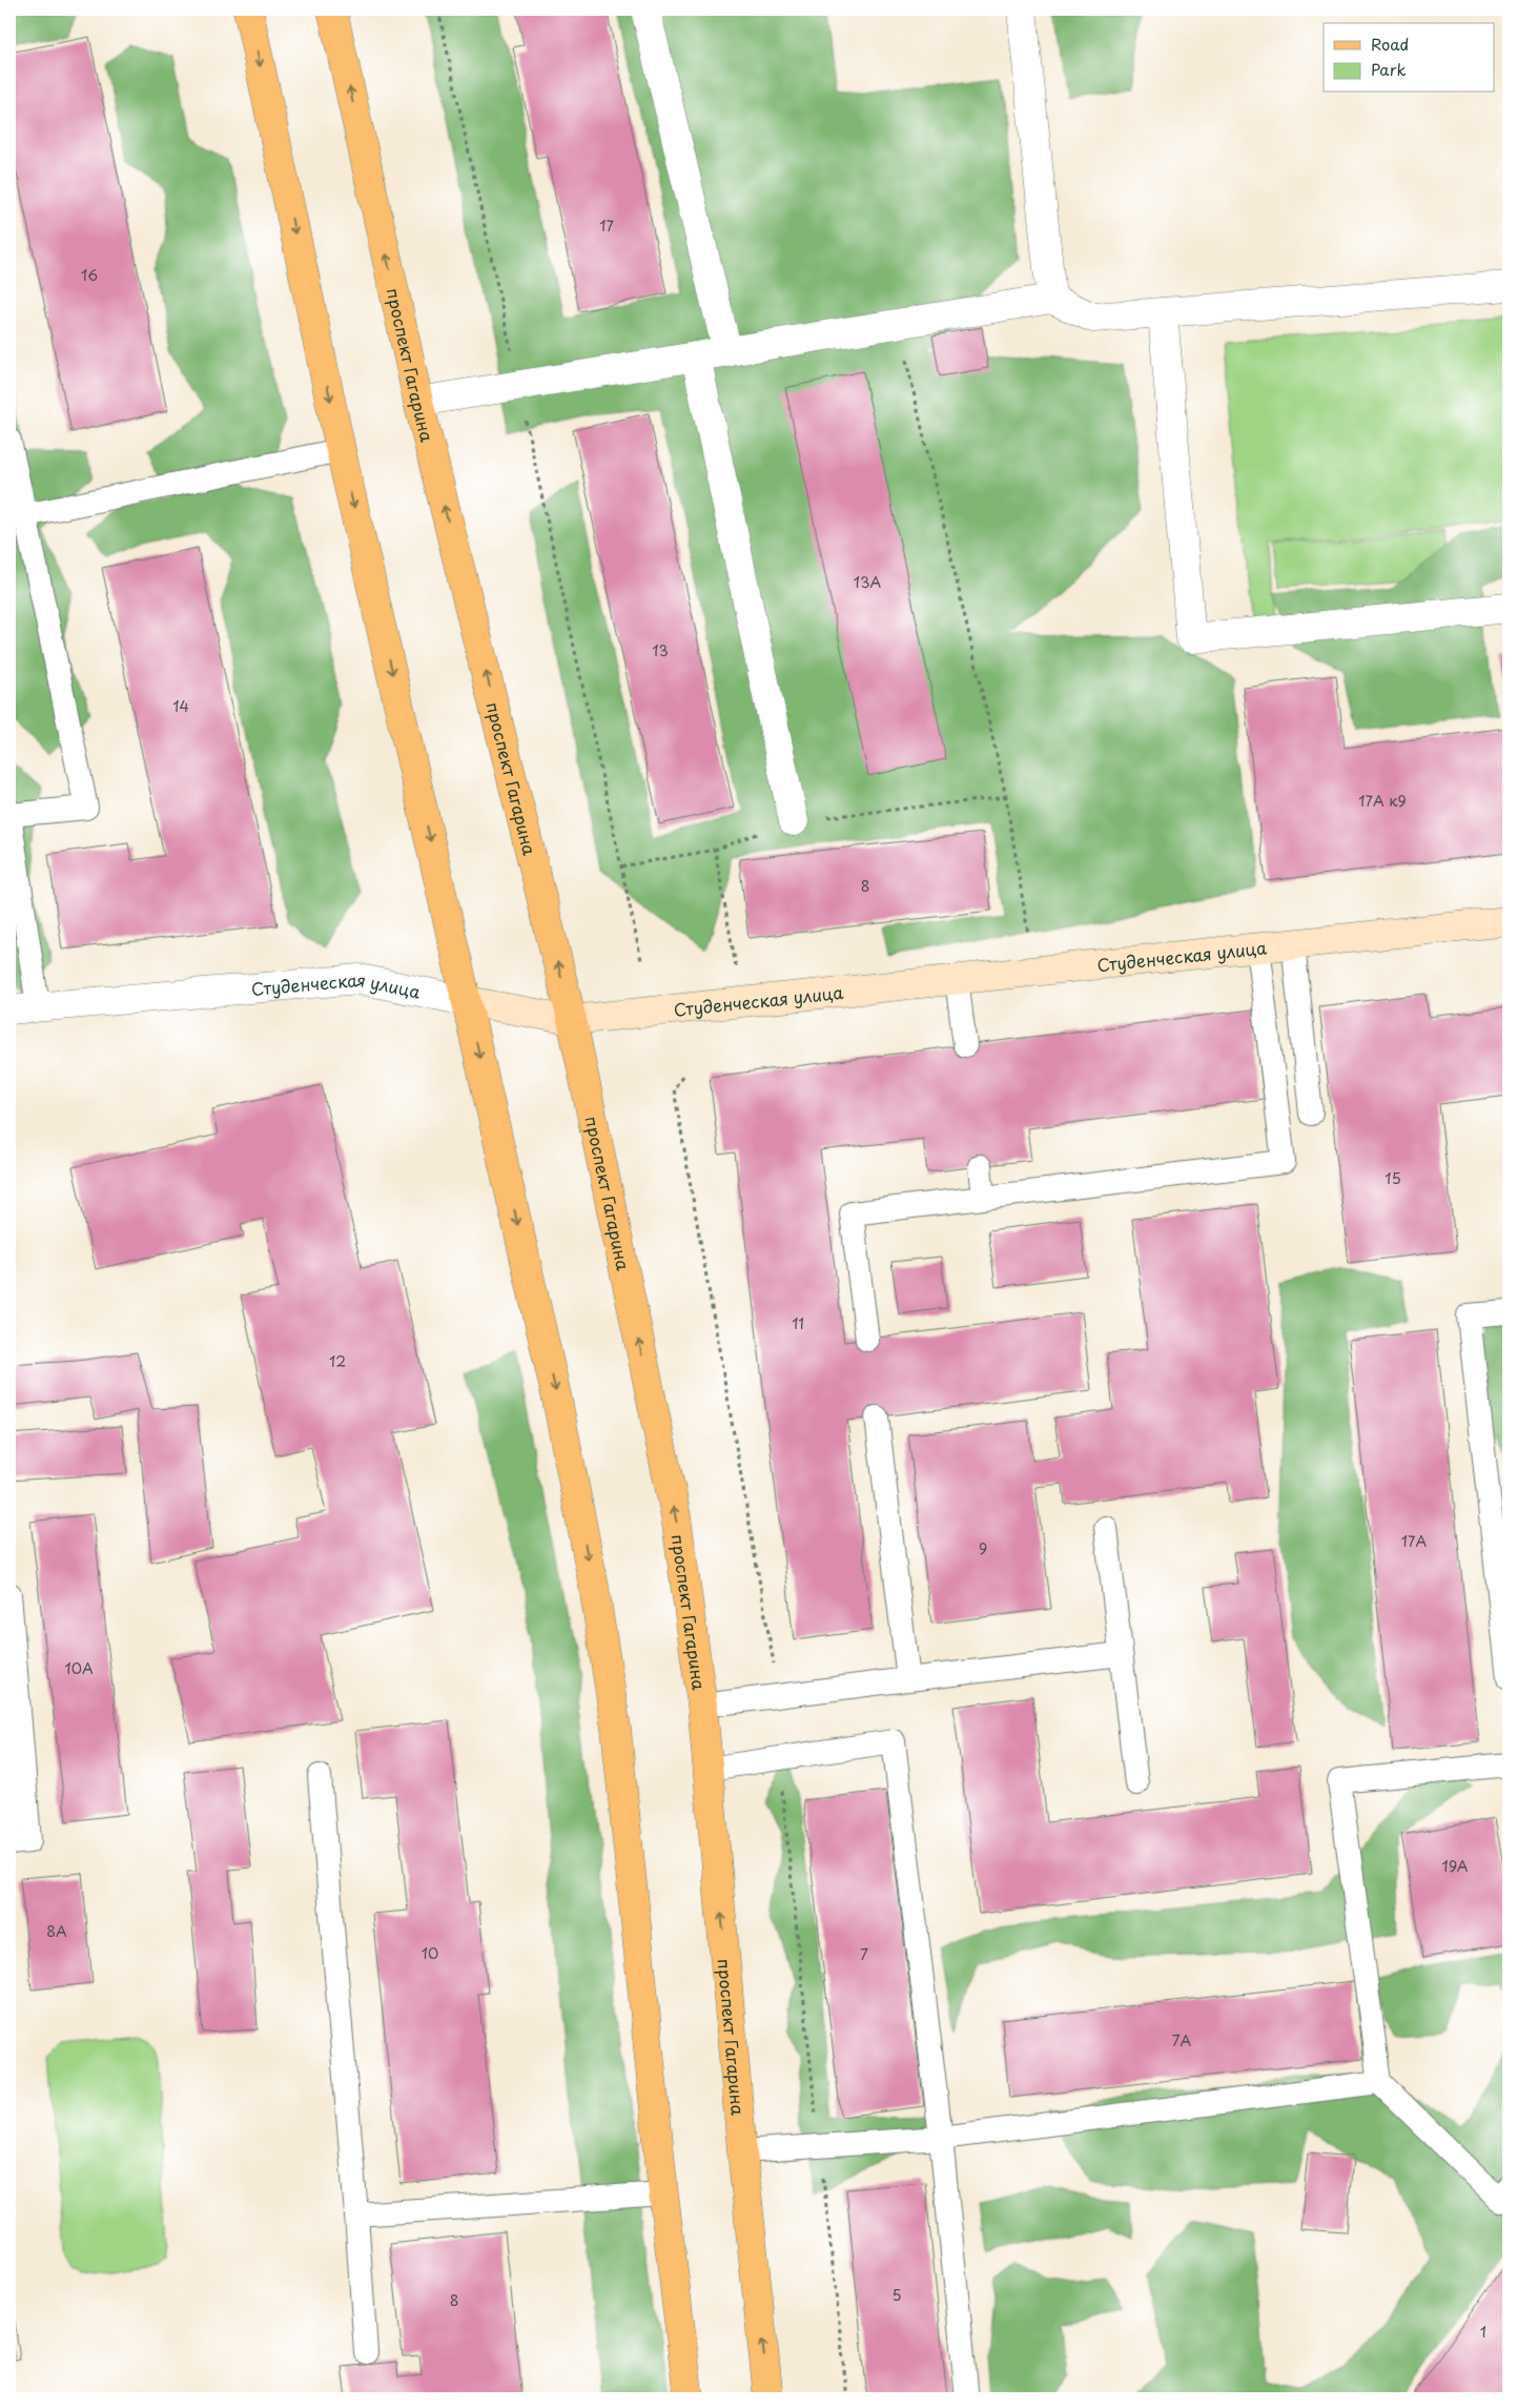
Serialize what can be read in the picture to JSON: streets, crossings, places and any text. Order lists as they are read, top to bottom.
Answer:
{
  "streets": {
    "main road": ["проспект Гагарина", "Студенческая улица"]
  },
  "crossings": [
    ["проспект Гагарина", "Студенческая улица"]
  ],
  "house_numbers": [
    "17",
    "16",
    "13А",
    "13",
    "14",
    "17А к9",
    "8",
    "15",
    "11",
    "12",
    "17А",
    "9",
    "10А",
    "19А",
    "8А",
    "10",
    "7",
    "7А",
    "5",
    "8",
    "1"
  ],
  "legend": ["Road", "Park"]
}
